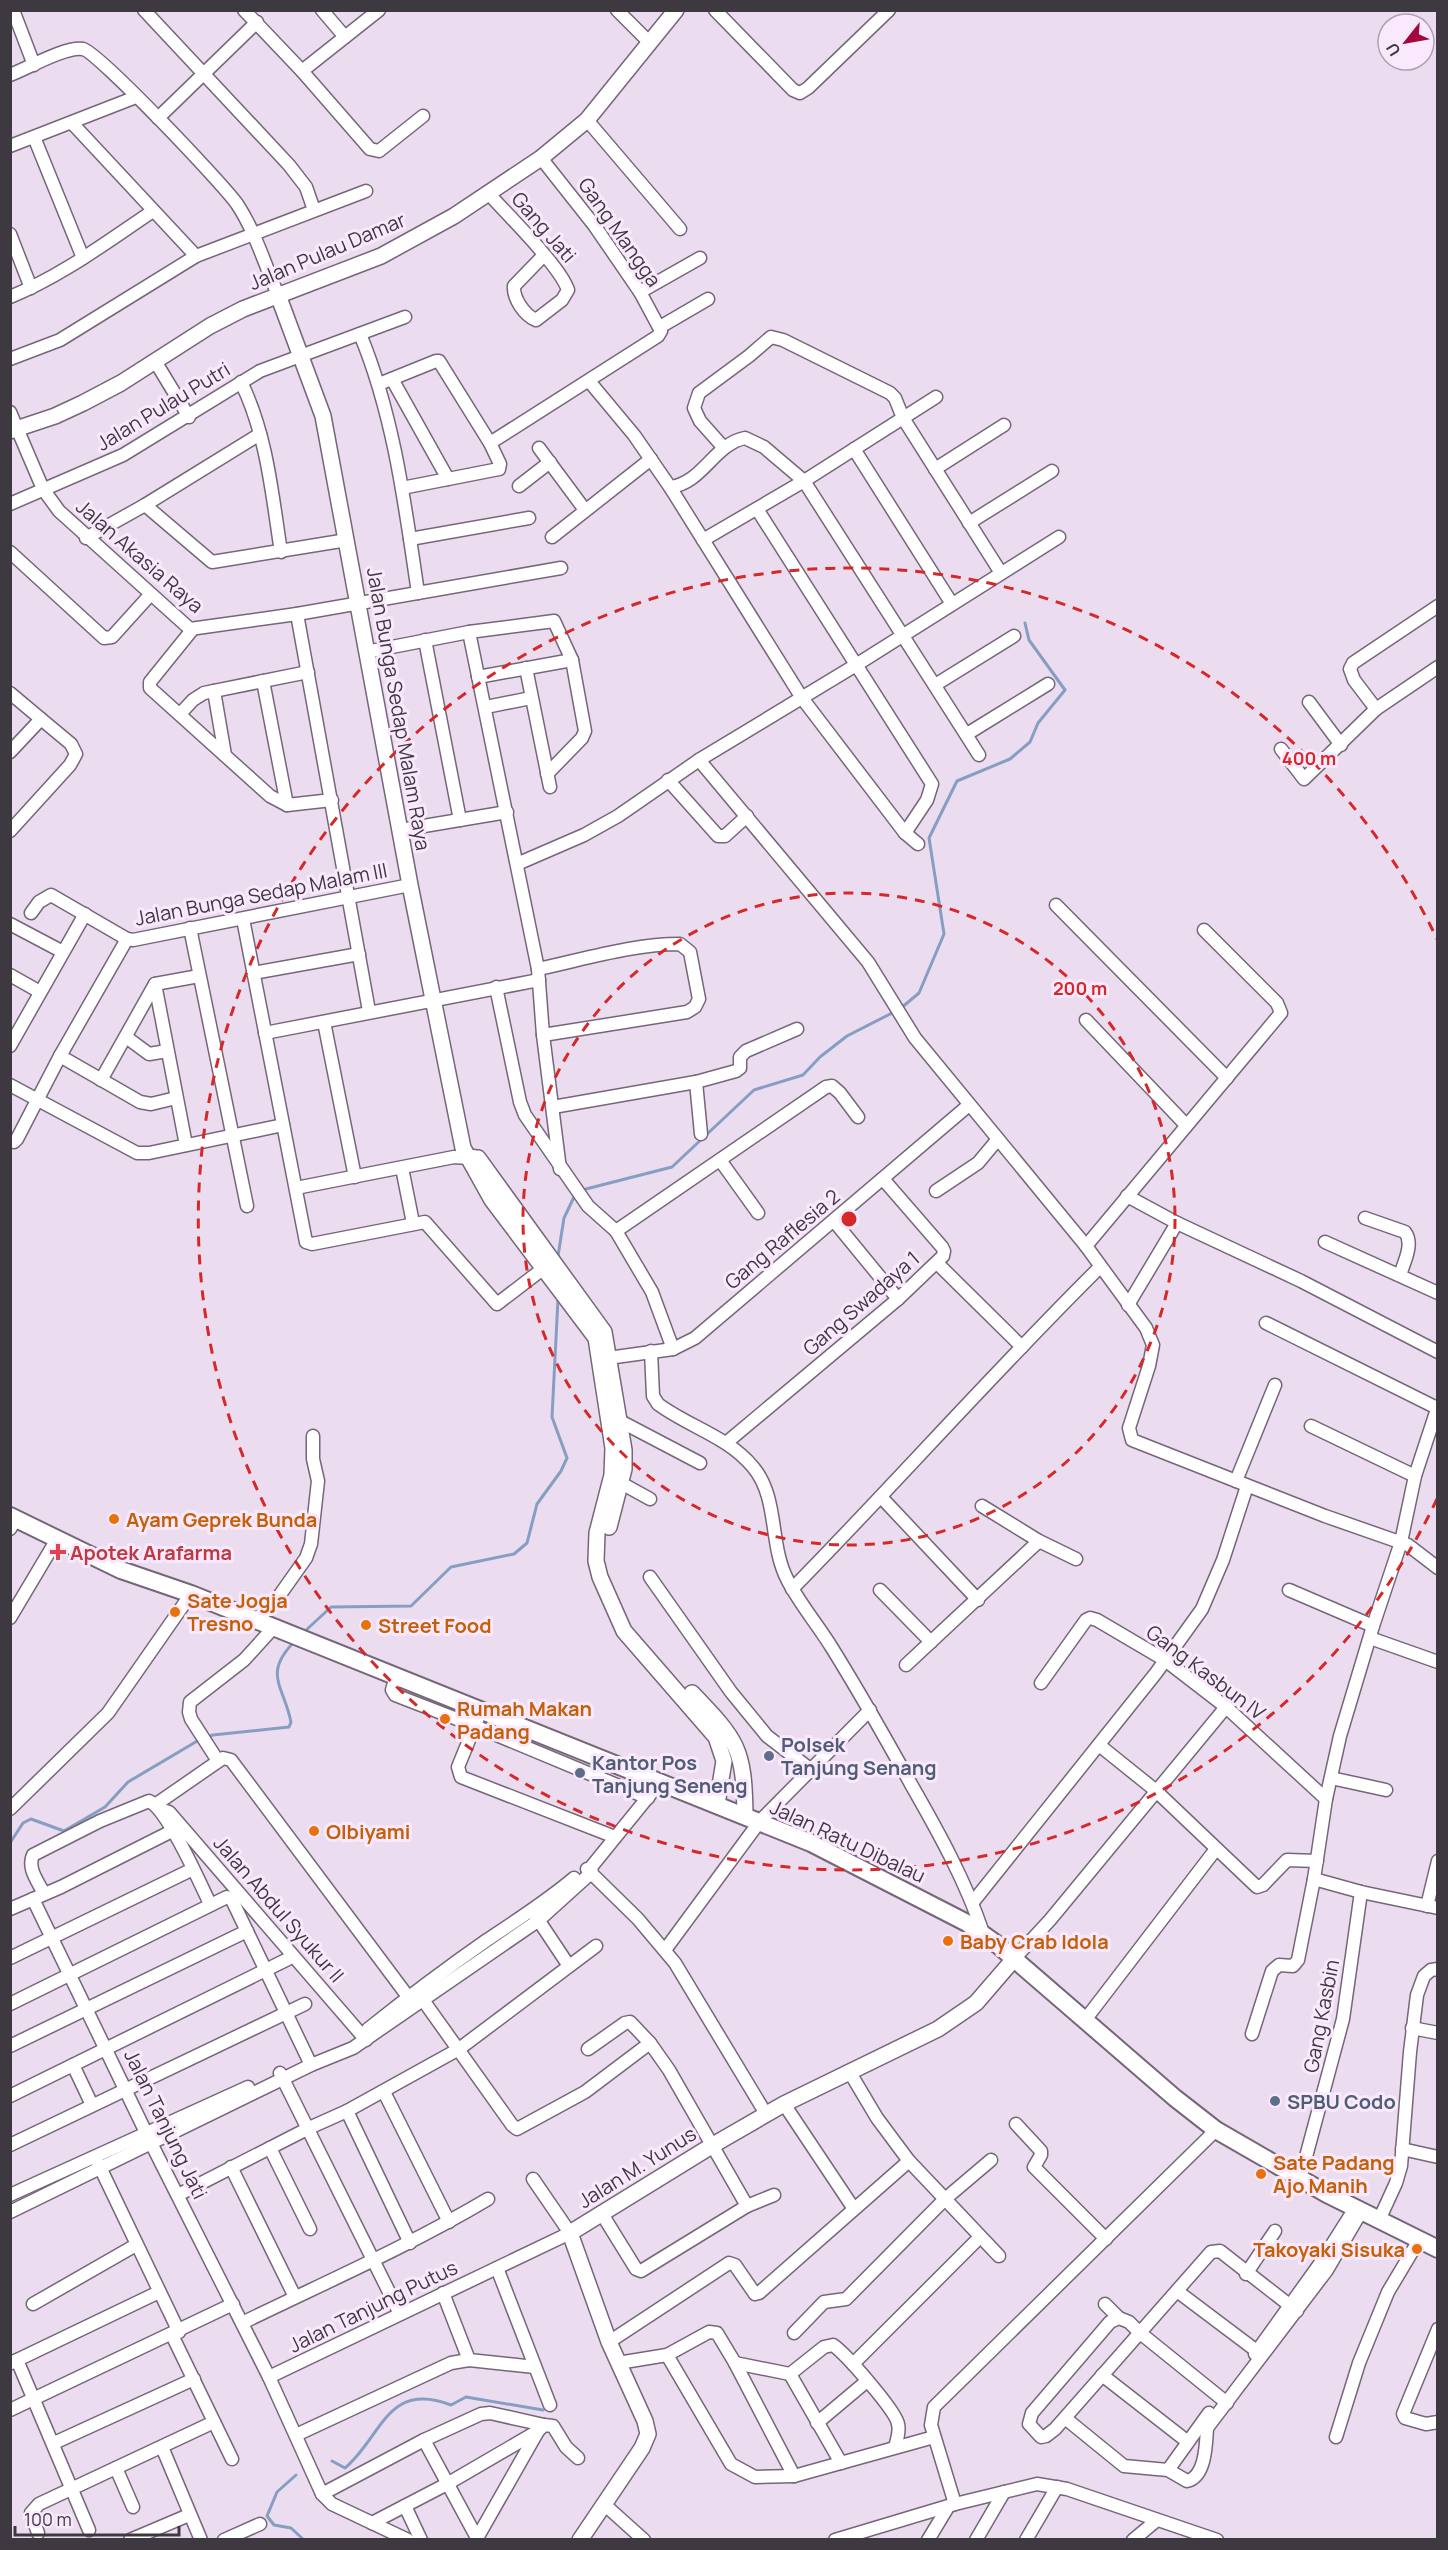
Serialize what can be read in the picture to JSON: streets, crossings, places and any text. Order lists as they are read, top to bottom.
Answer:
{
  "streets": {
    "main road": ["Jalan Ratu Dibalau"],
    "street": [
      "Gang Jati",
      "Gang Mangga",
      "Jalan Pulau Damar",
      "Jalan Pulau Putri",
      "Jalan Akasia Raya",
      "Jalan Bunga Sedap Malam Raya",
      "Jalan Bunga Sedap Malam III",
      "Gang Raflesia 2",
      "Gang Swadaya 1",
      "Gang Kasbun IV",
      "Jalan Abdul Syukur II",
      "Gang Kasbin",
      "Jalan Tanjung Jati",
      "Jalan M. Yunus",
      "Jalan Tanjung Putus"
    ]
  },
  "crossings": [
    ["Gang Jati", "Jalan Pulau Damar"],
    ["Gang Mangga", "Jalan Pulau Damar"],
    ["Jalan Pulau Damar", "Jalan Akasia Raya"],
    ["Jalan Pulau Damar", "Jalan Bunga Sedap Malam Raya"],
    ["Jalan Pulau Putri", "Jalan Akasia Raya"],
    ["Jalan Pulau Putri", "Jalan Bunga Sedap Malam Raya"],
    ["Jalan Akasia Raya", "Jalan Bunga Sedap Malam Raya"],
    ["Jalan Bunga Sedap Malam Raya", "Jalan Bunga Sedap Malam III"],
    ["Jalan Bunga Sedap Malam Raya", "Gang Raflesia 2"],
    ["Jalan Bunga Sedap Malam Raya", "Jalan Ratu Dibalau"],
    ["Gang Raflesia 2", "Gang Swadaya 1"],
    ["Jalan Ratu Dibalau", "Gang Kasbin"],
    ["Jalan Ratu Dibalau", "Jalan M. Yunus"],
    ["Jalan Abdul Syukur II", "Jalan Tanjung Jati"],
    ["Jalan Tanjung Jati", "Jalan Tanjung Putus"],
    ["Jalan M. Yunus", "Jalan Tanjung Putus"]
  ],
  "places": {
    "other": [
      "Ayam Geprek Bunda",
      "Sate Jogja Tresno",
      "Street Food",
      "Rumah Makan Padang",
      "Polsek Tanjung Senang",
      "Kantor Pos Tanjung Seneng",
      "Olbiyami",
      "Baby Crab Idola",
      "SPBU Codo",
      "Sate Padang Ajo Manih",
      "Takoyaki Sisuka"
    ],
    "health": ["Apotek Arafarma"]
  },
  "scale_bar": "100 m",
  "north": "bottom left",
  "rings": ["400 m", "200 m"]
}
